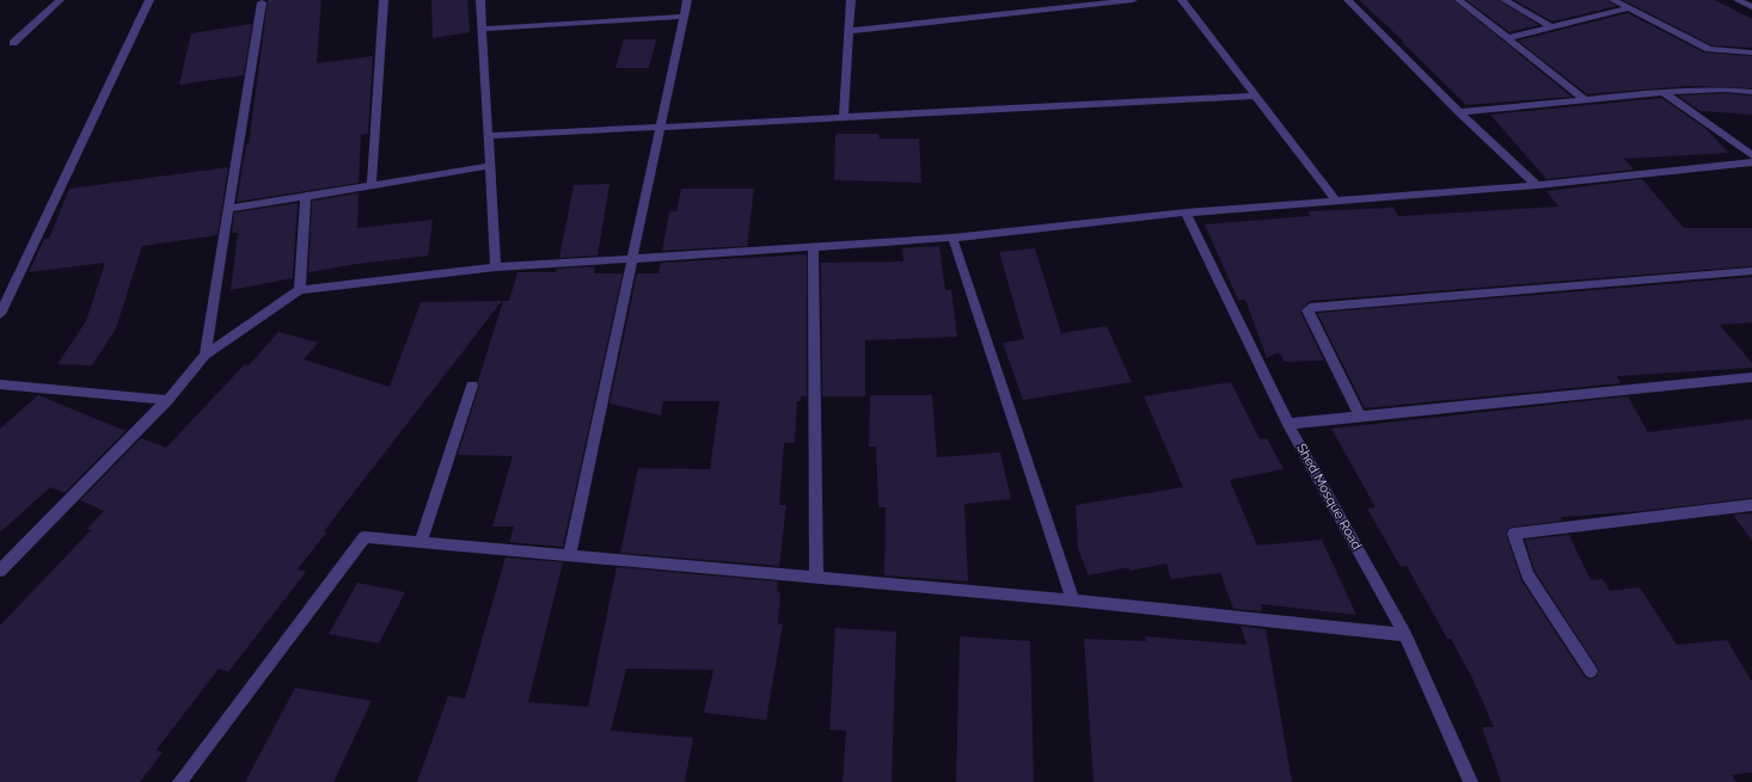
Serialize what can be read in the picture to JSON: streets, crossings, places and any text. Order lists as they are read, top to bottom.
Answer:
{
  "streets": {
    "street": ["Shed Mosque Road"]
  }
}
